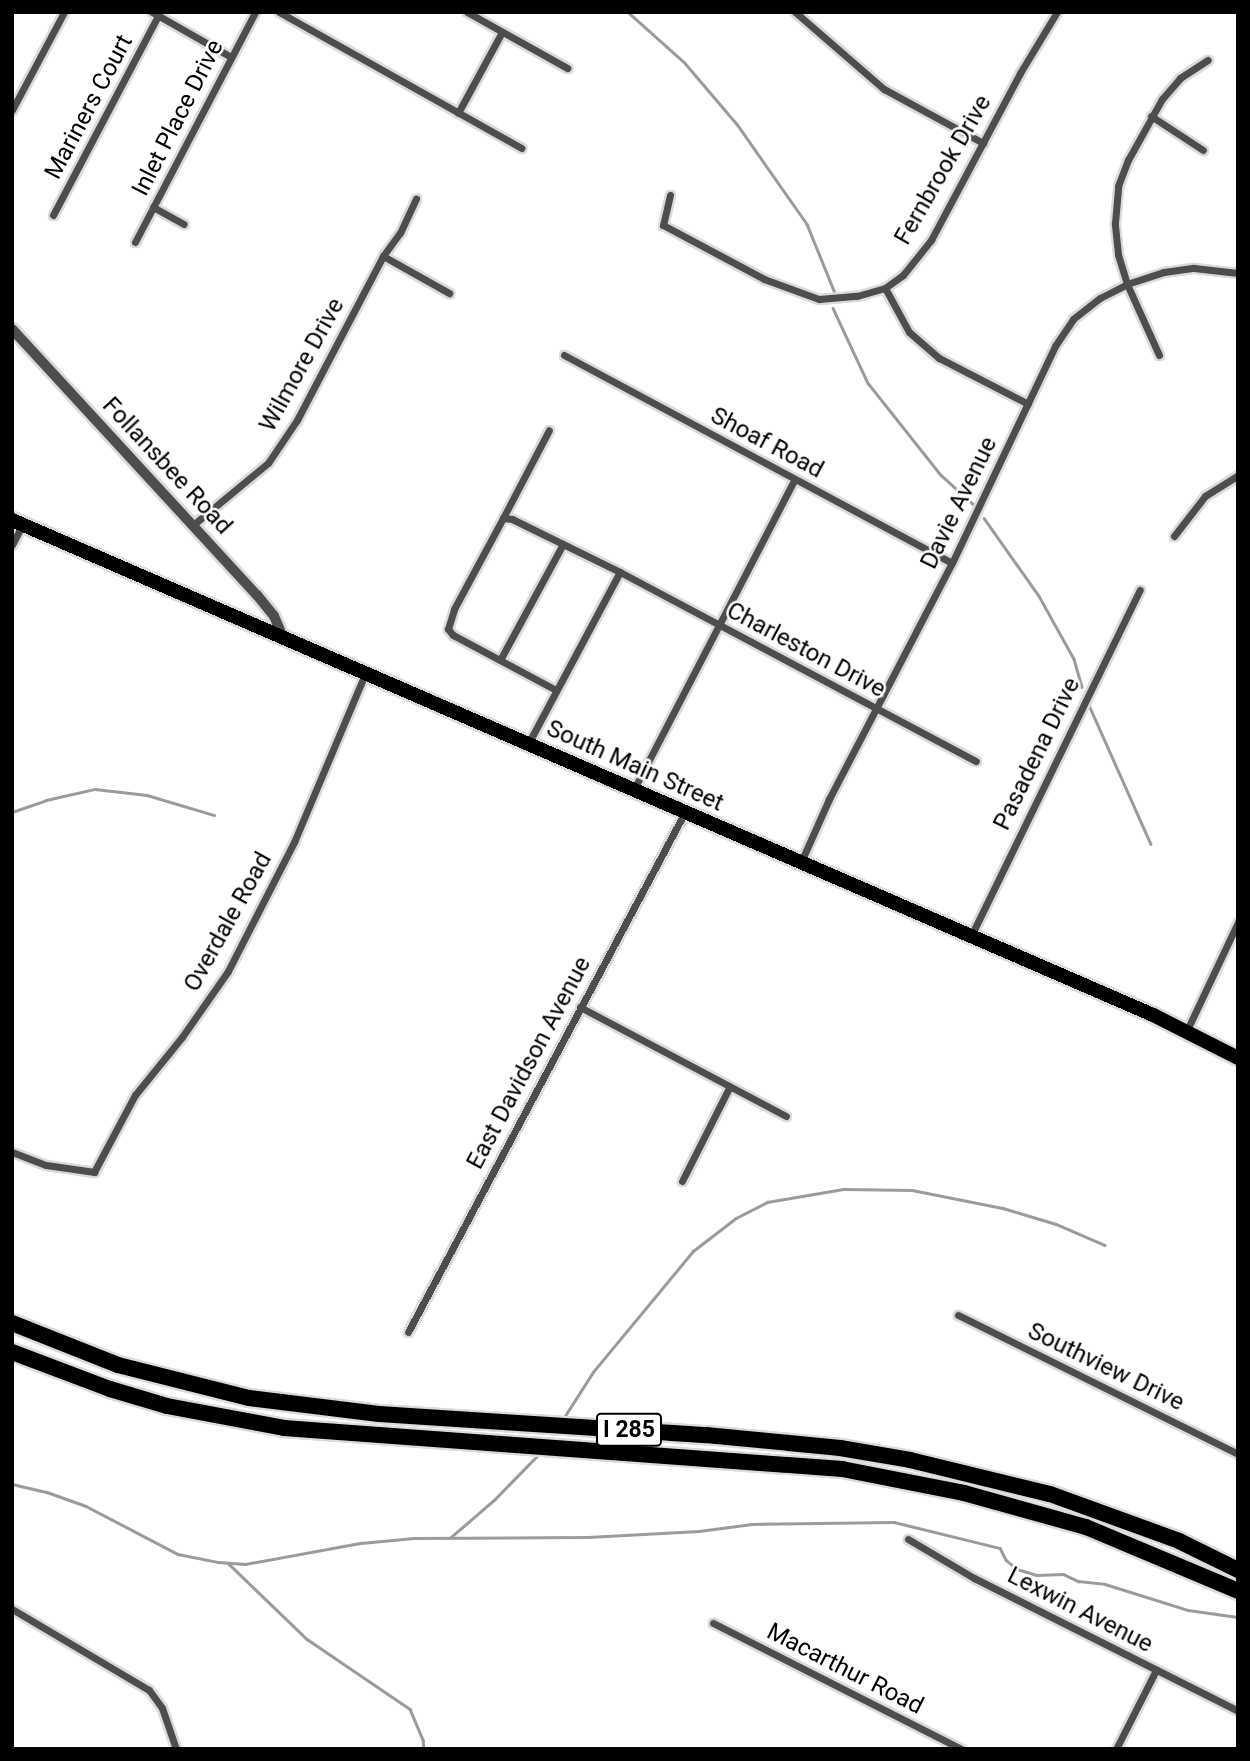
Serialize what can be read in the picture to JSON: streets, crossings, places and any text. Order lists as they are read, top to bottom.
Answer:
{
  "streets": {
    "highway": ["I 285"],
    "main road": ["South Main Street"],
    "street": [
      "Mariners Court",
      "Inlet Place Drive",
      "Fernbrook Drive",
      "Wilmore Drive",
      "Shoaf Road",
      "Follansbee Road",
      "Davie Avenue",
      "Charleston Drive",
      "Pasadena Drive",
      "Overdale Road",
      "East Davidson Avenue",
      "Southview Drive",
      "Lexwin Avenue",
      "Macarthur Road"
    ]
  },
  "crossings": [
    ["Wilmore Drive", "Follansbee Road"],
    ["Shoaf Road", "Davie Avenue"],
    ["Follansbee Road", "South Main Street"],
    ["Davie Avenue", "Charleston Drive"],
    ["Davie Avenue", "South Main Street"],
    ["Pasadena Drive", "South Main Street"],
    ["South Main Street", "Overdale Road"],
    ["South Main Street", "East Davidson Avenue"]
  ]
}
